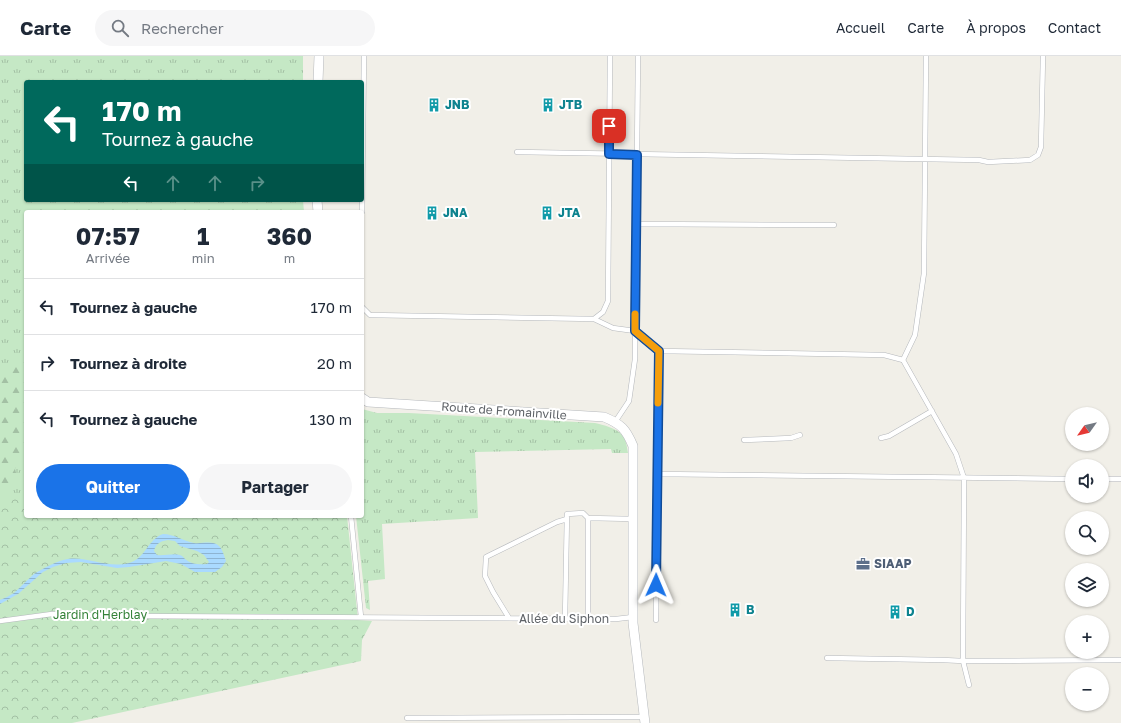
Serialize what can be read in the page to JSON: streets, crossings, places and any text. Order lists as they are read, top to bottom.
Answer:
{
  "streets": {
    "street": ["Route de Fromainville"],
    "lane": ["Allée du Siphon"]
  },
  "parks": ["Jardin d'Herblay"],
  "places": {
    "building": [
      "JNB",
      "JTB",
      "JNA",
      "JTA",
      "B",
      "D"
    ],
    "office": ["SIAAP"]
  },
  "north": "bottom left",
  "page": {
    "header": "Carte",
    "search": "Rechercher",
    "nav": [
      "Accueil",
      "Carte",
      "À propos",
      "Contact"
    ],
    "turn": ["170 m", "Tournez à gauche"],
    "eta": [
      "07:57",
      "Arrivée",
      "1",
      "min",
      "360",
      "m"
    ],
    "list": [
      {
        "name": "Tournez à gauche",
        "value": "170 m"
      },
      {
        "name": "Tournez à droite",
        "value": "20 m"
      },
      {
        "name": "Tournez à gauche",
        "value": "130 m"
      }
    ],
    "map_buttons": ["+", "−"],
    "buttons": ["Quitter", "Partager"]
  }
}
